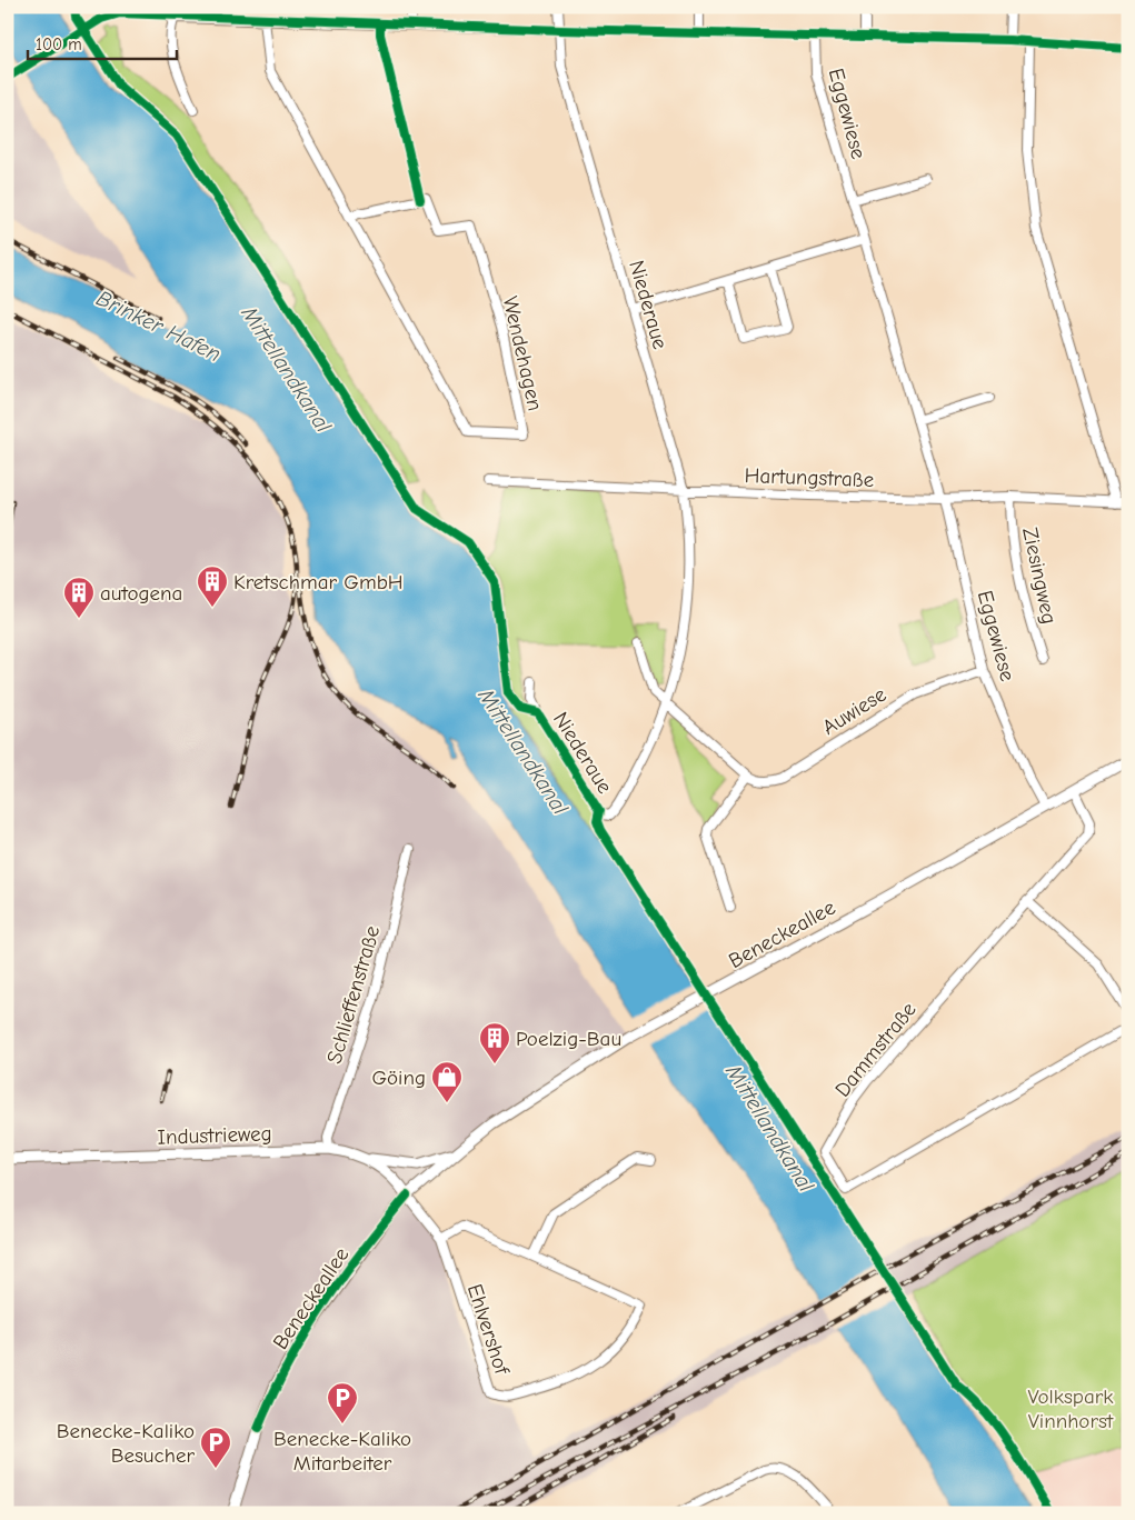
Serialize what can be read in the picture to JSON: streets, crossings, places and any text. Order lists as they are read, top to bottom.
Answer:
{
  "streets": {
    "street": [
      "Eggewiese",
      "Niederaue",
      "Wendehagen",
      "Hartungstraße",
      "Ziesingweg",
      "Auwiese",
      "Beneckeallee",
      "Schlieffenstraße",
      "Dammstraße",
      "Industrieweg",
      "Ehlvershof"
    ]
  },
  "crossings": [
    ["Eggewiese", "Hartungstraße"],
    ["Eggewiese", "Auwiese"],
    ["Eggewiese", "Beneckeallee"],
    ["Niederaue", "Hartungstraße"],
    ["Niederaue", "Auwiese"],
    ["Hartungstraße", "Ziesingweg"],
    ["Beneckeallee", "Dammstraße"],
    ["Beneckeallee", "Industrieweg"],
    ["Beneckeallee", "Ehlvershof"],
    ["Schlieffenstraße", "Industrieweg"],
    ["Industrieweg", "Ehlvershof"]
  ],
  "water": ["Brinker Hafen", "Mittellandkanal"],
  "parks": ["Volkspark Vinnhorst"],
  "places": {
    "building": ["Kretschmar GmbH", "autogena", "Poelzig-Bau"],
    "shop": ["Göing"],
    "parking": ["Benecke-Kaliko Mitarbeiter", "Benecke-Kaliko Besucher"]
  },
  "scale_bar": "100 m"
}
